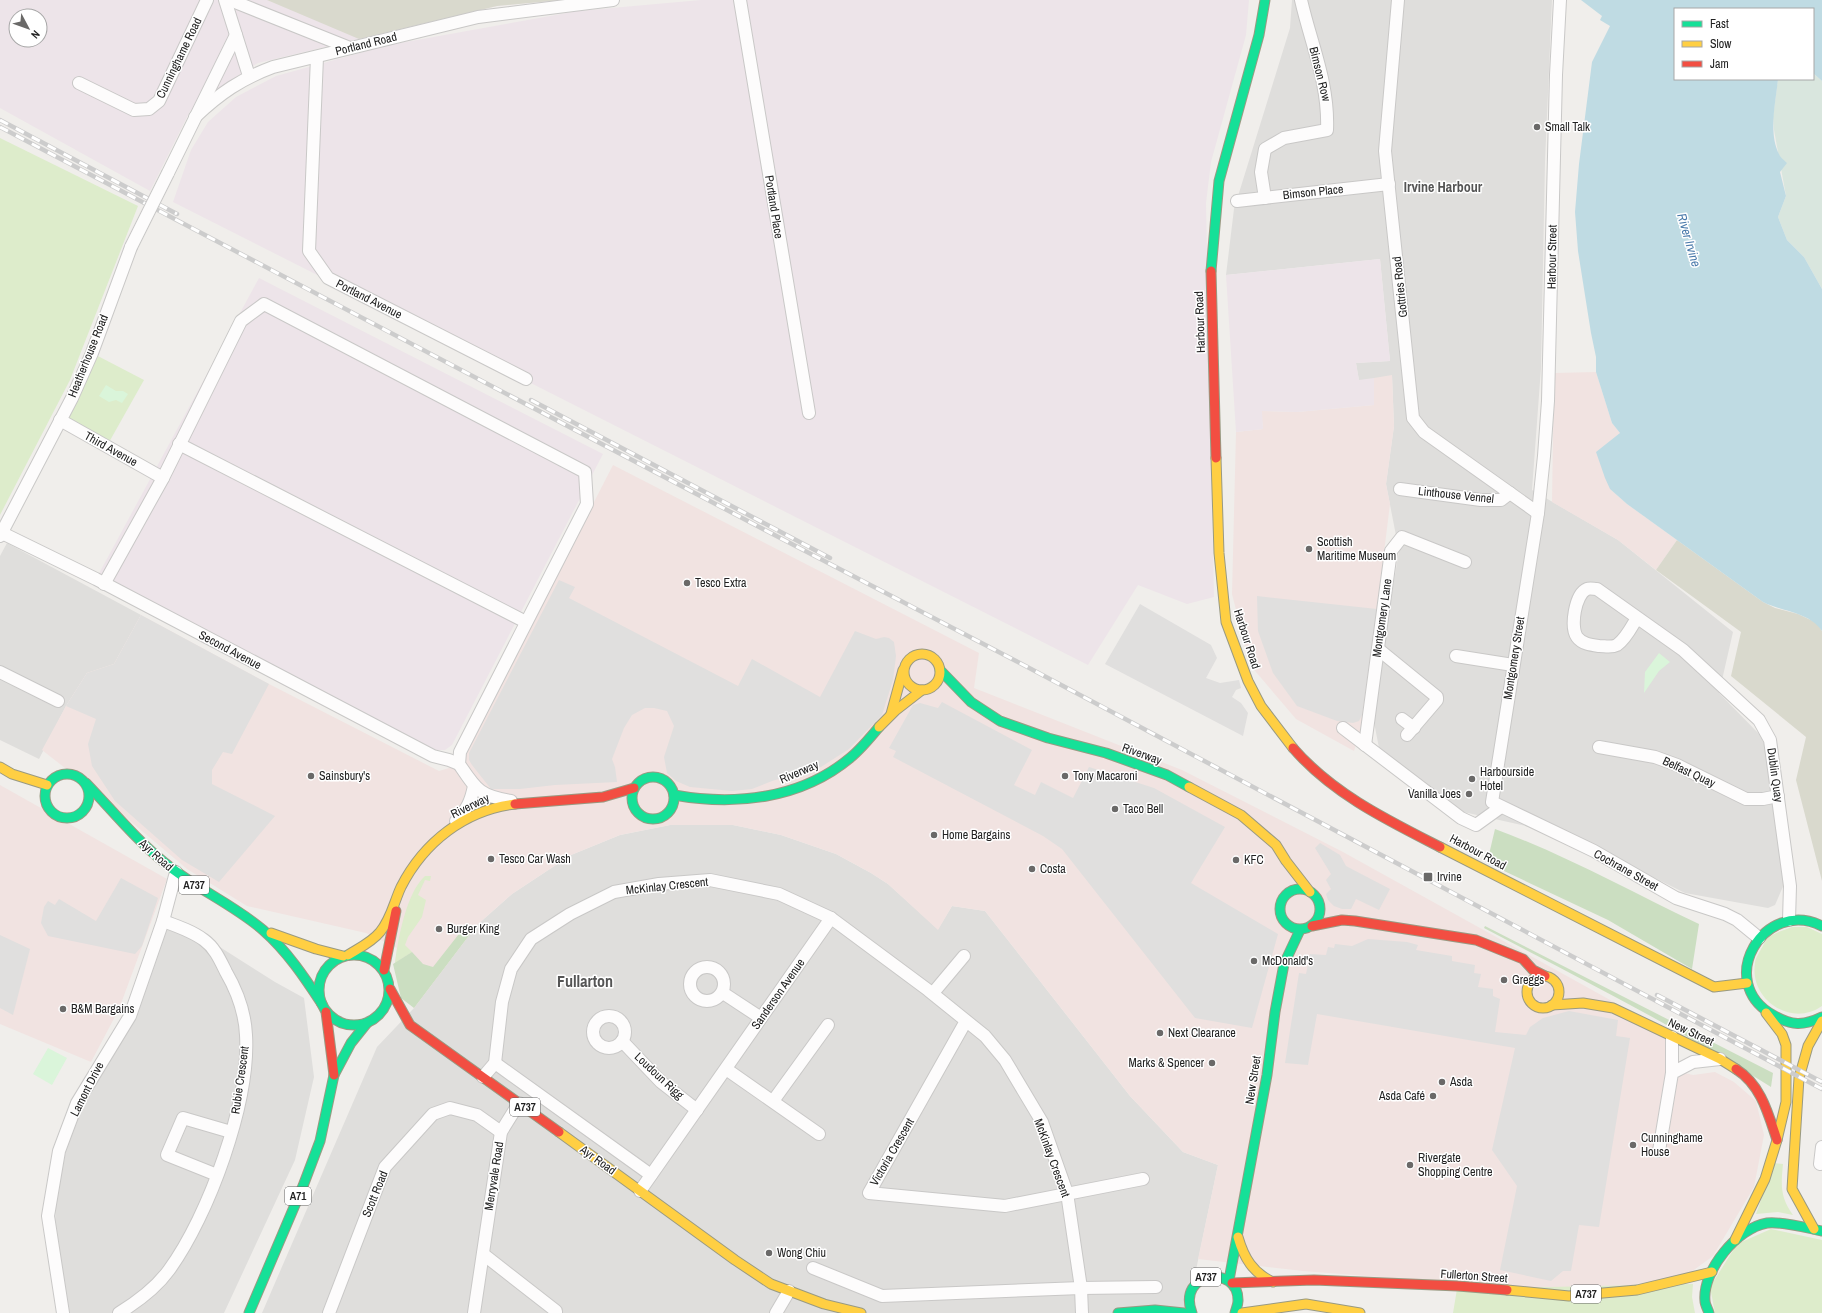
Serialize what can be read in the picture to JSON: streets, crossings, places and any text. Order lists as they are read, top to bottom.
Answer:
{
  "streets": {
    "street": [
      "Portland Road",
      "Cunninghame Road",
      "Bimson Row",
      "Bimson Place",
      "Portland Place",
      "Harbour Street",
      "Gottries Road",
      "Portland Avenue",
      "Harbour Road",
      "Heatherhouse Road",
      "Third Avenue",
      "Linthouse Vennel",
      "Montgomery Lane",
      "Second Avenue",
      "Montgomery Street",
      "Riverway",
      "Belfast Quay",
      "Dublin Quay",
      "Ayr Road",
      "Cochrane Street",
      "A737",
      "McKinlay Crescent",
      "Sanderson Avenue",
      "New Street",
      "Loudoun Rigg",
      "Rubie Crescent",
      "Lamont Drive",
      "Victoria Crescent",
      "Merryvale Road",
      "Scott Road",
      "A71",
      "Fullerton Street"
    ]
  },
  "crossings": [
    ["Portland Road", "Portland Avenue"],
    ["Portland Road", "Heatherhouse Road"],
    ["Bimson Row", "Bimson Place"],
    ["Bimson Place", "Gottries Road"],
    ["Harbour Street", "Gottries Road"],
    ["Harbour Street", "Montgomery Street"],
    ["Gottries Road", "Linthouse Vennel"],
    ["Gottries Road", "Montgomery Street"],
    ["Heatherhouse Road", "Third Avenue"],
    ["Heatherhouse Road", "Second Avenue"],
    ["Montgomery Street", "Cochrane Street"],
    ["Riverway", "Ayr Road"],
    ["Riverway", "A737"],
    ["Riverway", "New Street"],
    ["Riverway", "A71"],
    ["Belfast Quay", "Dublin Quay"],
    ["Ayr Road", "A737"],
    ["Ayr Road", "McKinlay Crescent"],
    ["Ayr Road", "Sanderson Avenue"],
    ["Ayr Road", "Lamont Drive"],
    ["Ayr Road", "Merryvale Road"],
    ["Ayr Road", "A71"],
    ["A737", "New Street"],
    ["A737", "A71"],
    ["A737", "Fullerton Street"],
    ["McKinlay Crescent", "Sanderson Avenue"],
    ["McKinlay Crescent", "Victoria Crescent"],
    ["Sanderson Avenue", "Loudoun Rigg"],
    ["New Street", "Fullerton Street"],
    ["Rubie Crescent", "Lamont Drive"],
    ["Merryvale Road", "Scott Road"]
  ],
  "districts": ["Irvine Harbour", "Fullarton"],
  "water": ["River Irvine"],
  "places": {
    "other": [
      "Small Talk",
      "Scottish Maritime Museum",
      "Tesco Extra",
      "Sainsbury's",
      "Tony Macaroni",
      "Harbourside Hotel",
      "Vanilla Joes",
      "Taco Bell",
      "Home Bargains",
      "Tesco Car Wash",
      "KFC",
      "Costa",
      "Burger King",
      "McDonald's",
      "Greggs",
      "B&M Bargains",
      "Next Clearance",
      "Marks & Spencer",
      "Asda",
      "Asda Café",
      "Cunninghame House",
      "Rivergate Shopping Centre",
      "Wong Chiu"
    ],
    "transit": ["Irvine"]
  },
  "legend": ["Fast", "Slow", "Jam"],
  "north": "bottom right"
}
